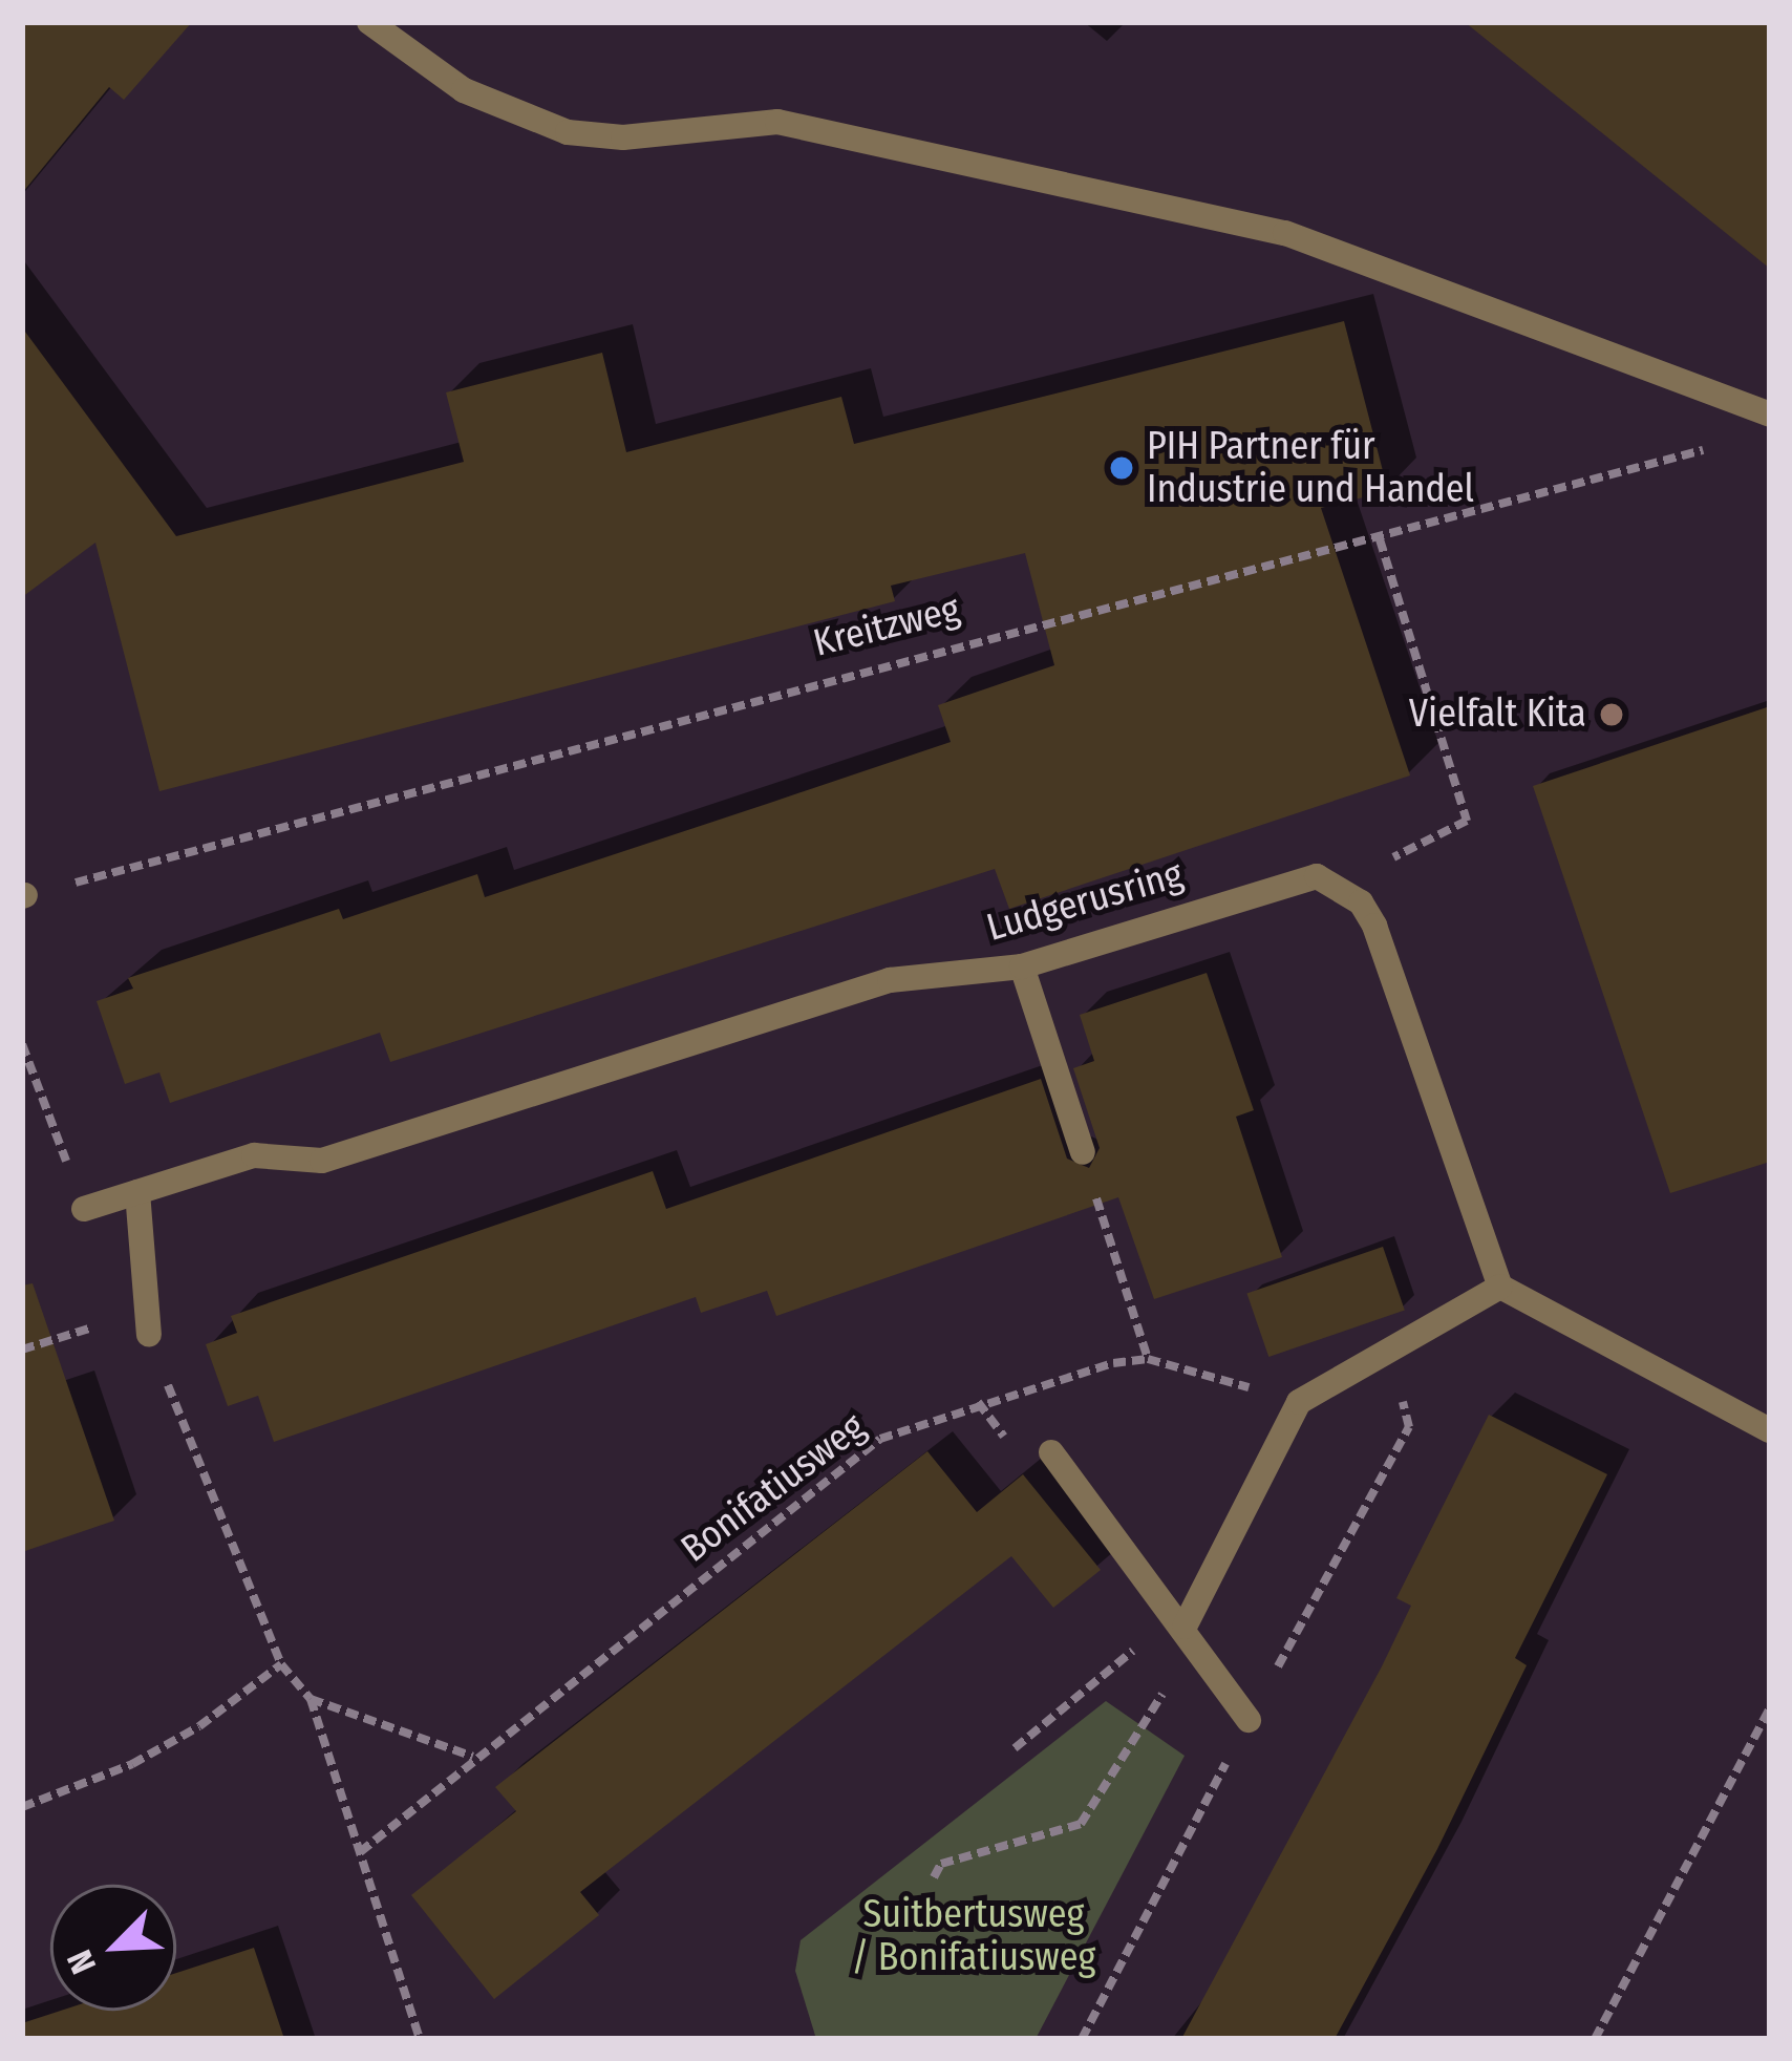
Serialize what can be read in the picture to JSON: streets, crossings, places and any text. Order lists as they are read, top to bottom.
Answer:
{
  "streets": {
    "street": ["Ludgerusring"],
    "path": ["Kreitzweg", "Bonifatiusweg"]
  },
  "parks": ["Suitbertusweg / Bonifatiusweg"],
  "places": ["PIH Partner für Industrie und Handel", "Vielfalt Kita"],
  "north": "bottom left"
}
